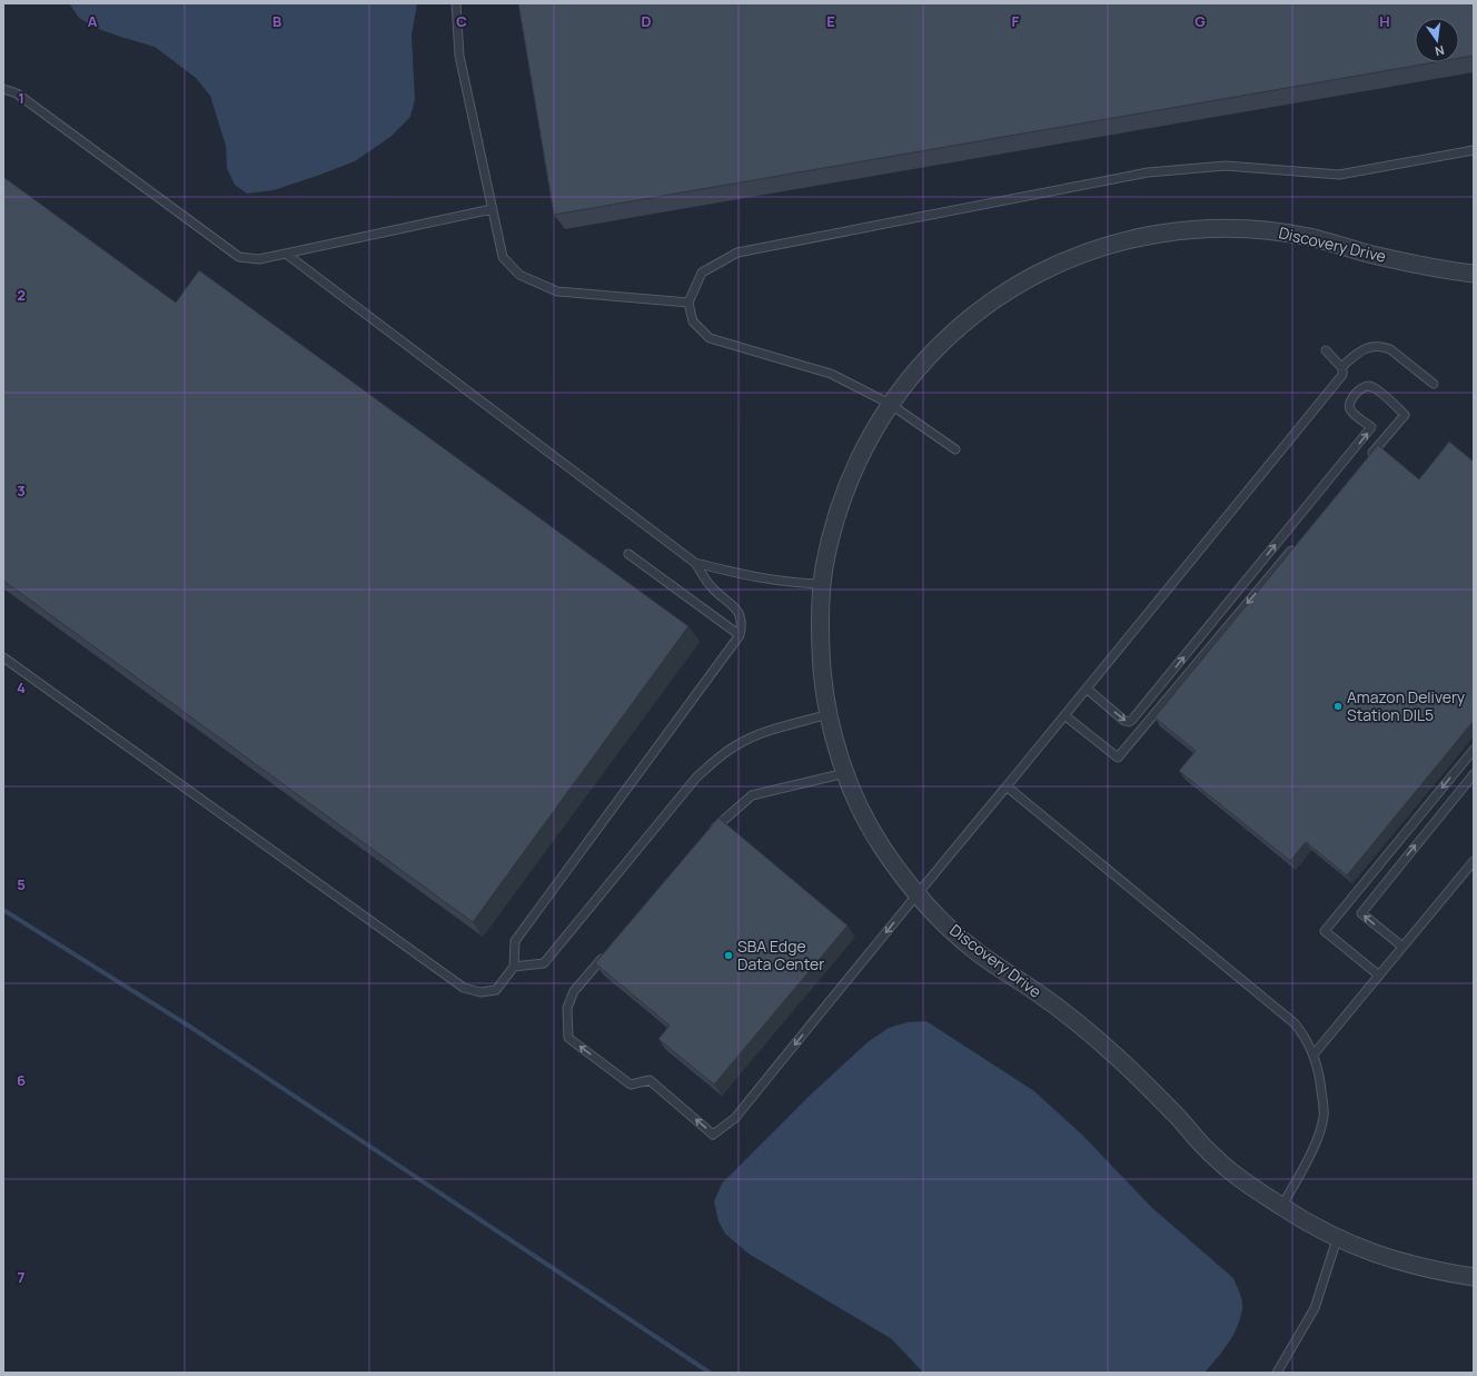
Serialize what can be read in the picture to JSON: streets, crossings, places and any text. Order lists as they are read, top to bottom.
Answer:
{
  "streets": {
    "street": ["Discovery Drive"]
  },
  "places": ["Amazon Delivery Station DIL5", "SBA Edge Data Center"],
  "north": "bottom",
  "grid": {
    "columns": [
      "A",
      "B",
      "C",
      "D",
      "E",
      "F",
      "G",
      "H"
    ],
    "rows": [
      "1",
      "2",
      "3",
      "4",
      "5",
      "6",
      "7"
    ]
  }
}
